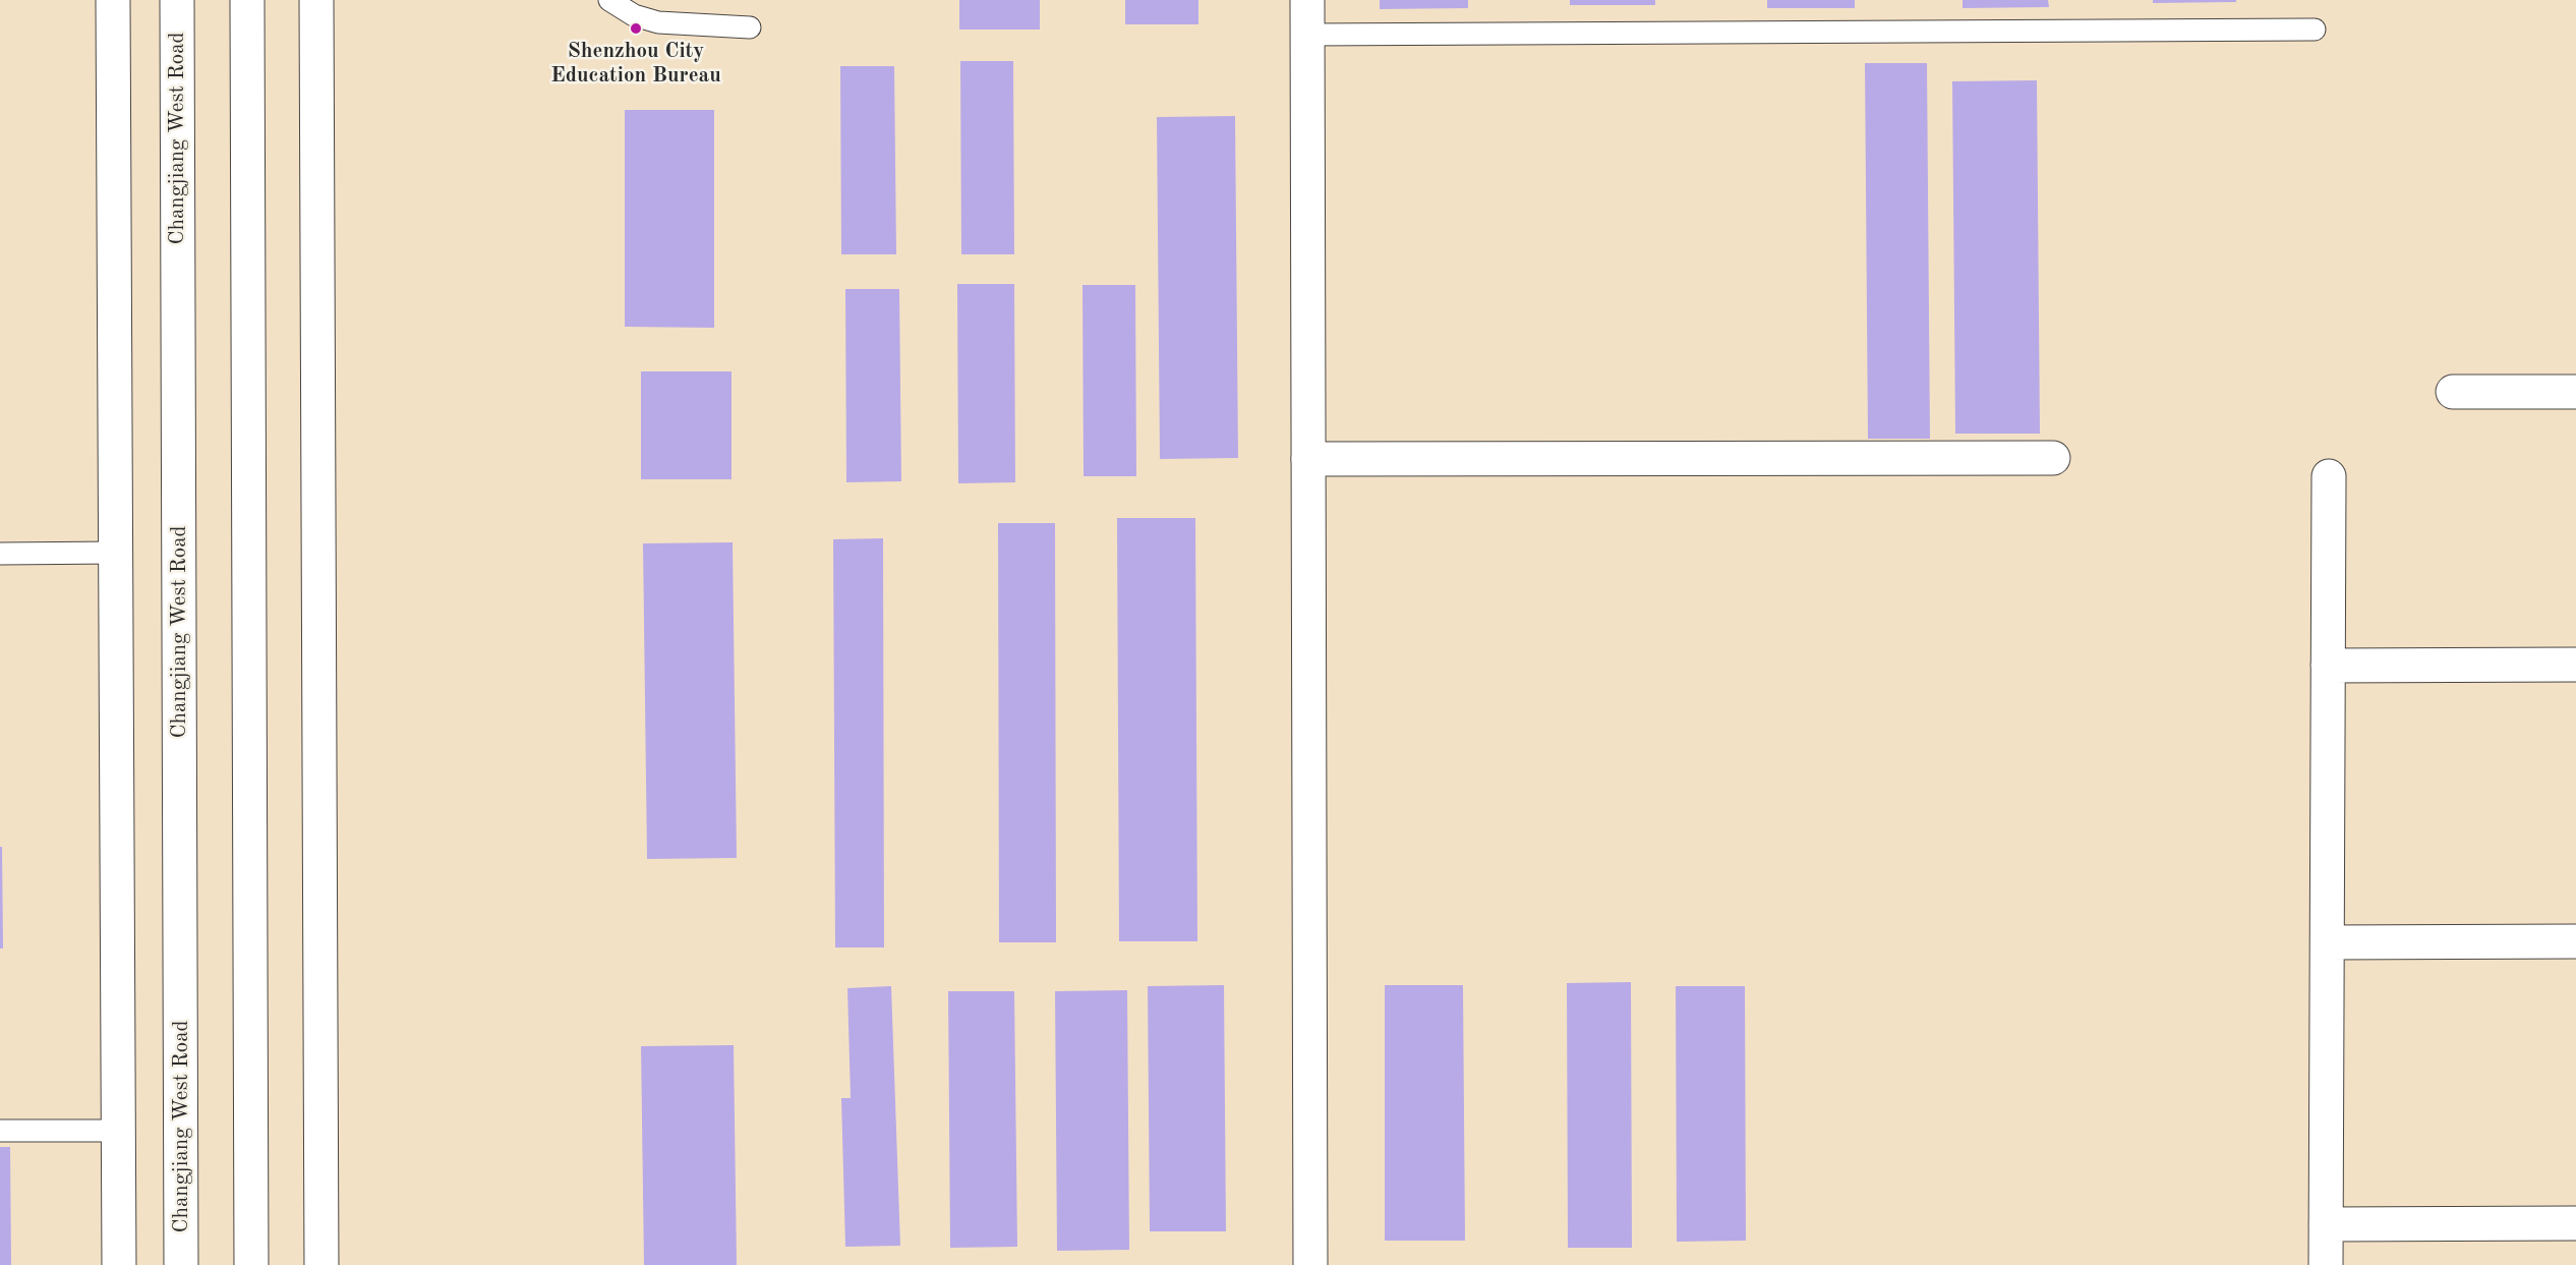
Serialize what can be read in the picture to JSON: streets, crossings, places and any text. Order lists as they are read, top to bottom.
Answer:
{
  "streets": {
    "street": ["Changjiang West Road"]
  },
  "places": ["Shenzhou City Education Bureau"]
}
